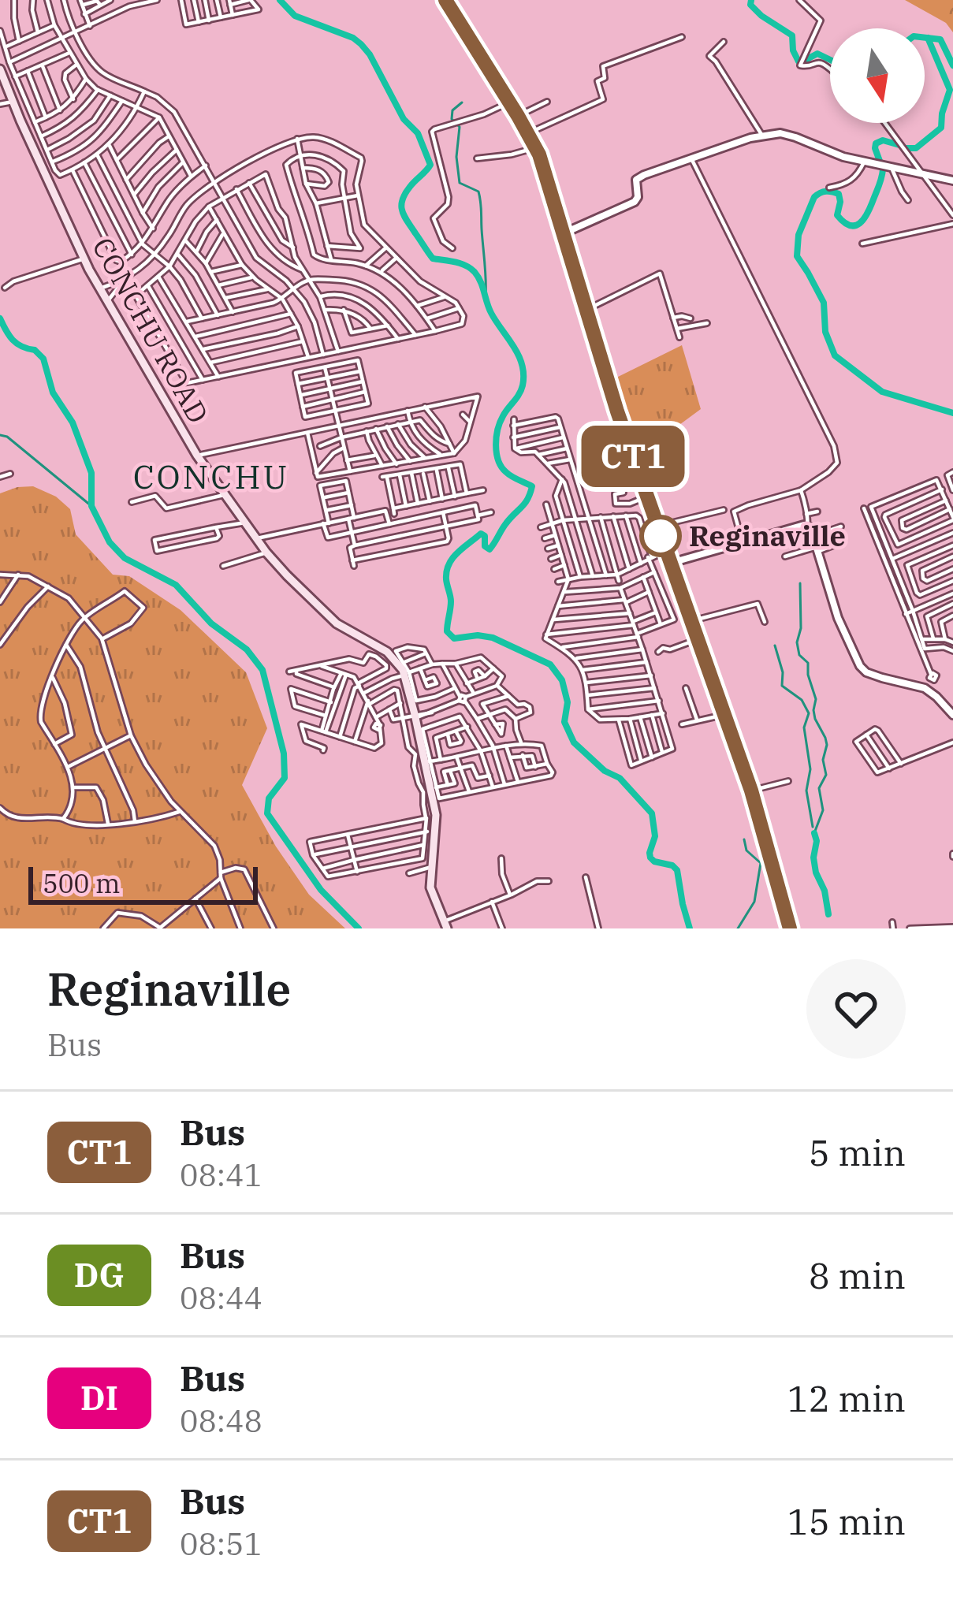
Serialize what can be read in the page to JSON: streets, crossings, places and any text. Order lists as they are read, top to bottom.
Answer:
{
  "streets": {
    "main road": ["CONCHU ROAD"]
  },
  "districts": ["CONCHU"],
  "places": ["Reginaville"],
  "lines": ["bus line CT1"],
  "scale_bar": "500 m",
  "north": "bottom",
  "page": {
    "on_map": "CT1",
    "scale": "500 m",
    "heading": ["Reginaville", "Bus"],
    "list": [
      {
        "mark": "CT1",
        "name": "Bus",
        "note": "08:41",
        "value": "5 min"
      },
      {
        "mark": "DG",
        "name": "Bus",
        "note": "08:44",
        "value": "8 min"
      },
      {
        "mark": "DI",
        "name": "Bus",
        "note": "08:48",
        "value": "12 min"
      },
      {
        "mark": "CT1",
        "name": "Bus",
        "note": "08:51",
        "value": "15 min"
      }
    ]
  }
}
